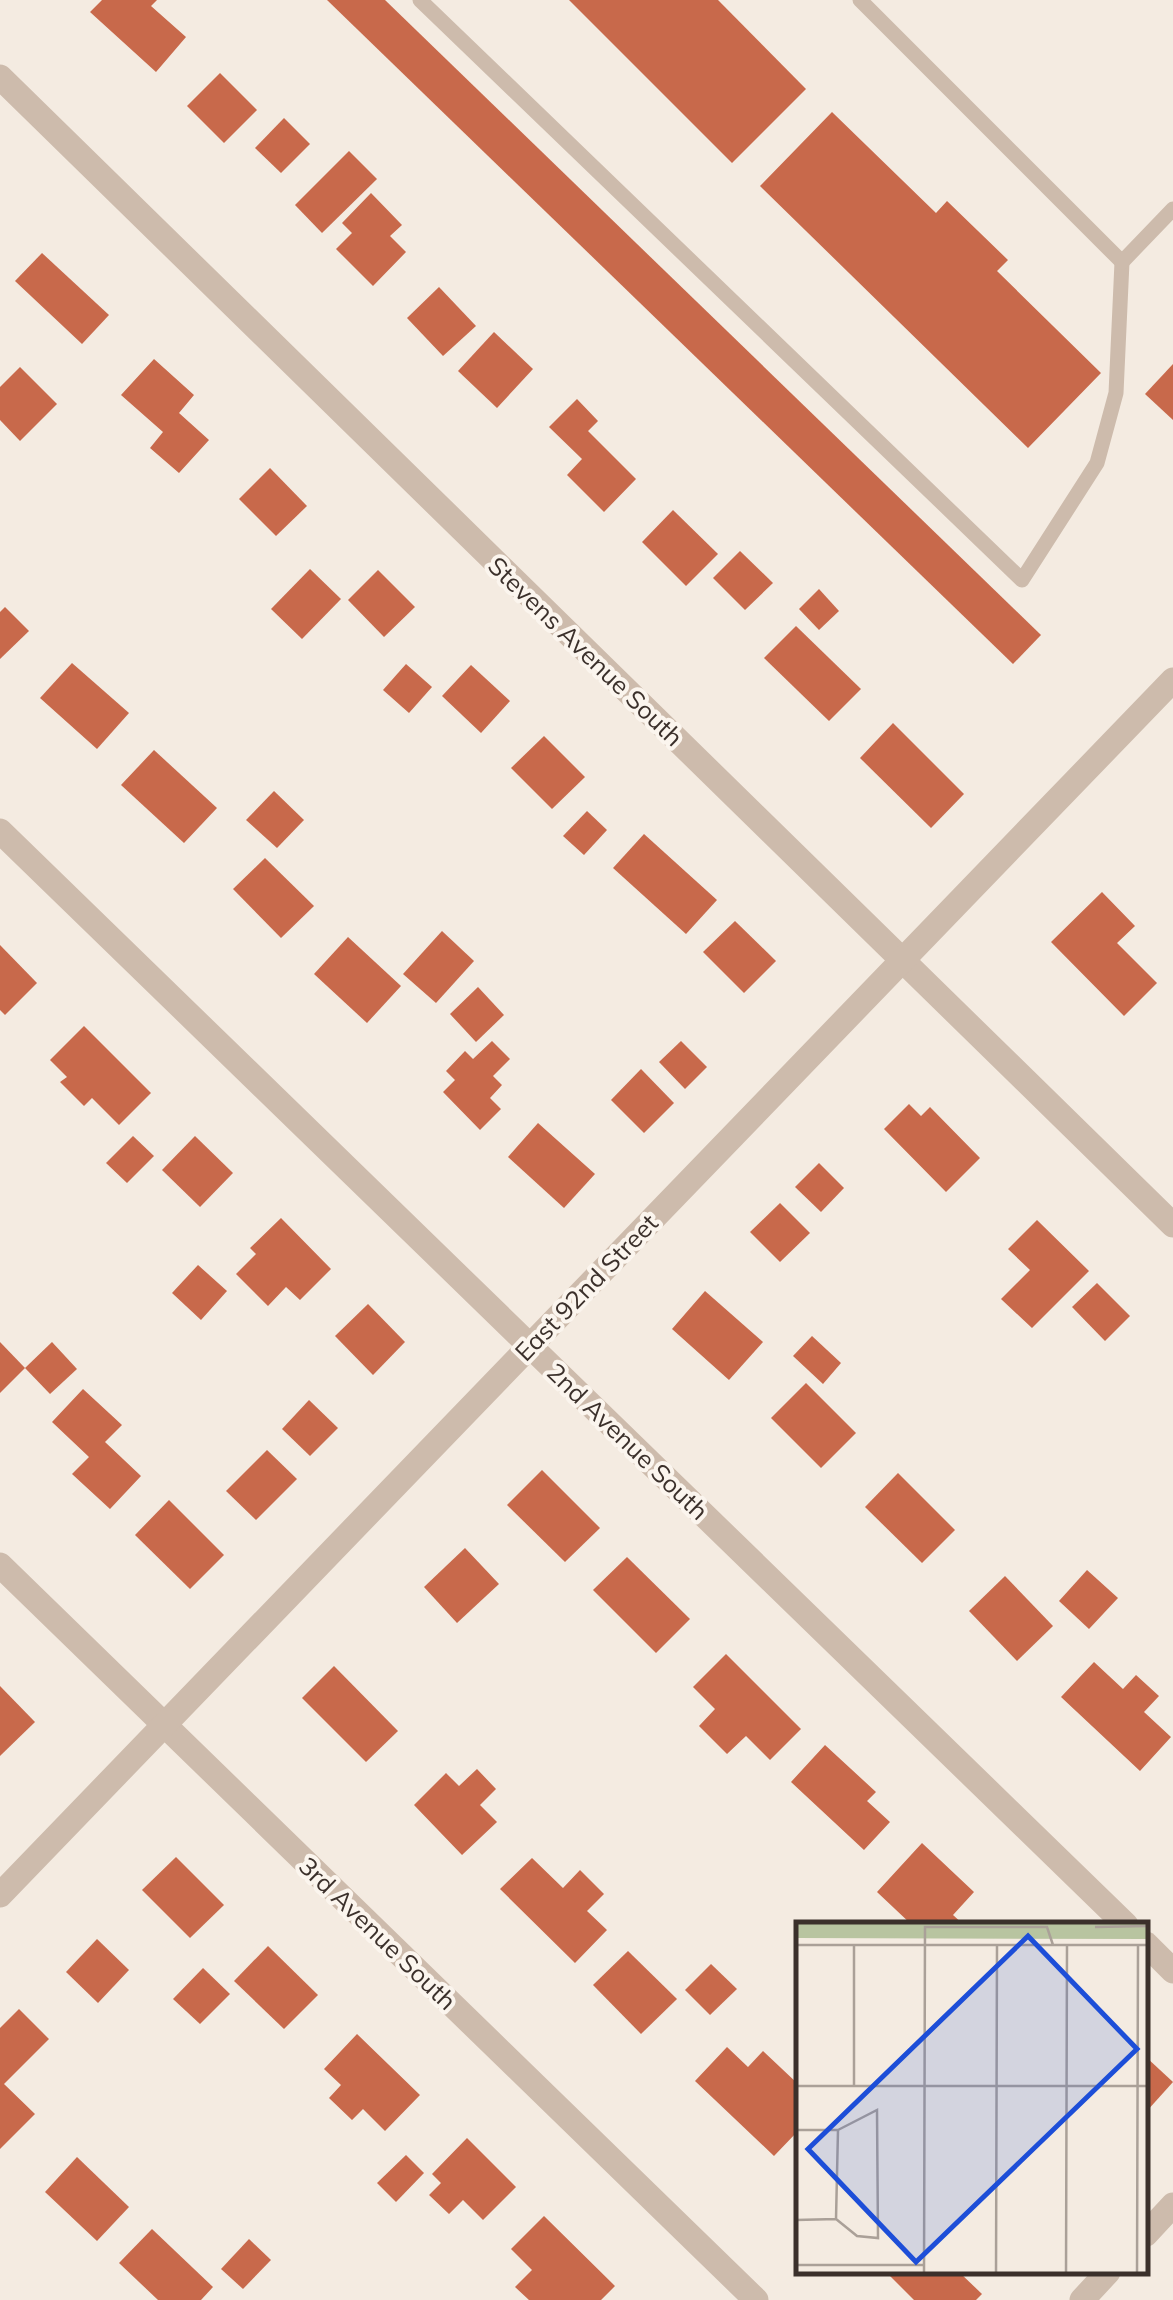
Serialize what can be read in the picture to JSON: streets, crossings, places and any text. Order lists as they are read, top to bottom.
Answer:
{
  "streets": {
    "street": [
      "Stevens Avenue South",
      "East 92nd Street",
      "2nd Avenue South",
      "3rd Avenue South"
    ]
  },
  "crossings": [
    ["Stevens Avenue South", "East 92nd Street"],
    ["East 92nd Street", "2nd Avenue South"],
    ["East 92nd Street", "3rd Avenue South"]
  ]
}
